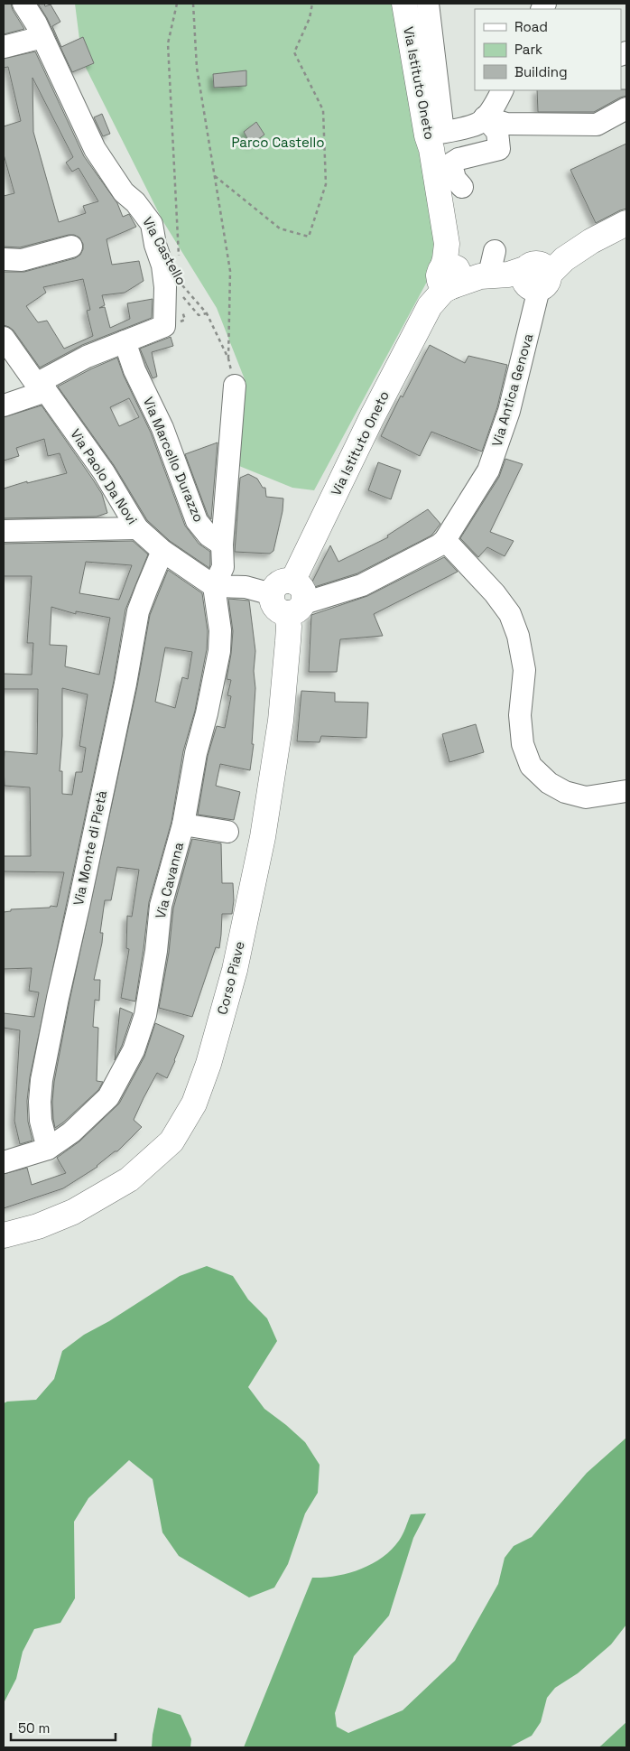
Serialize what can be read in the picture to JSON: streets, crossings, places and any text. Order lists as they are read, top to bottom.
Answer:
{
  "streets": {
    "main road": ["Via Istituto Oneto", "Corso Piave"],
    "street": [
      "Via Castello",
      "Via Antica Genova",
      "Via Marcello Durazzo",
      "Via Paolo Da Novi",
      "Via Monte di Pietà",
      "Via Cavanna"
    ]
  },
  "crossings": [
    ["Via Istituto Oneto", "Via Antica Genova"],
    ["Via Istituto Oneto", "Corso Piave"],
    ["Via Antica Genova", "Corso Piave"],
    ["Via Paolo Da Novi", "Via Monte di Pietà"],
    ["Via Paolo Da Novi", "Via Cavanna"],
    ["Via Monte di Pietà", "Via Cavanna"]
  ],
  "parks": ["Parco Castello"],
  "legend": ["Road", "Park", "Building"],
  "scale_bar": "50 m"
}
